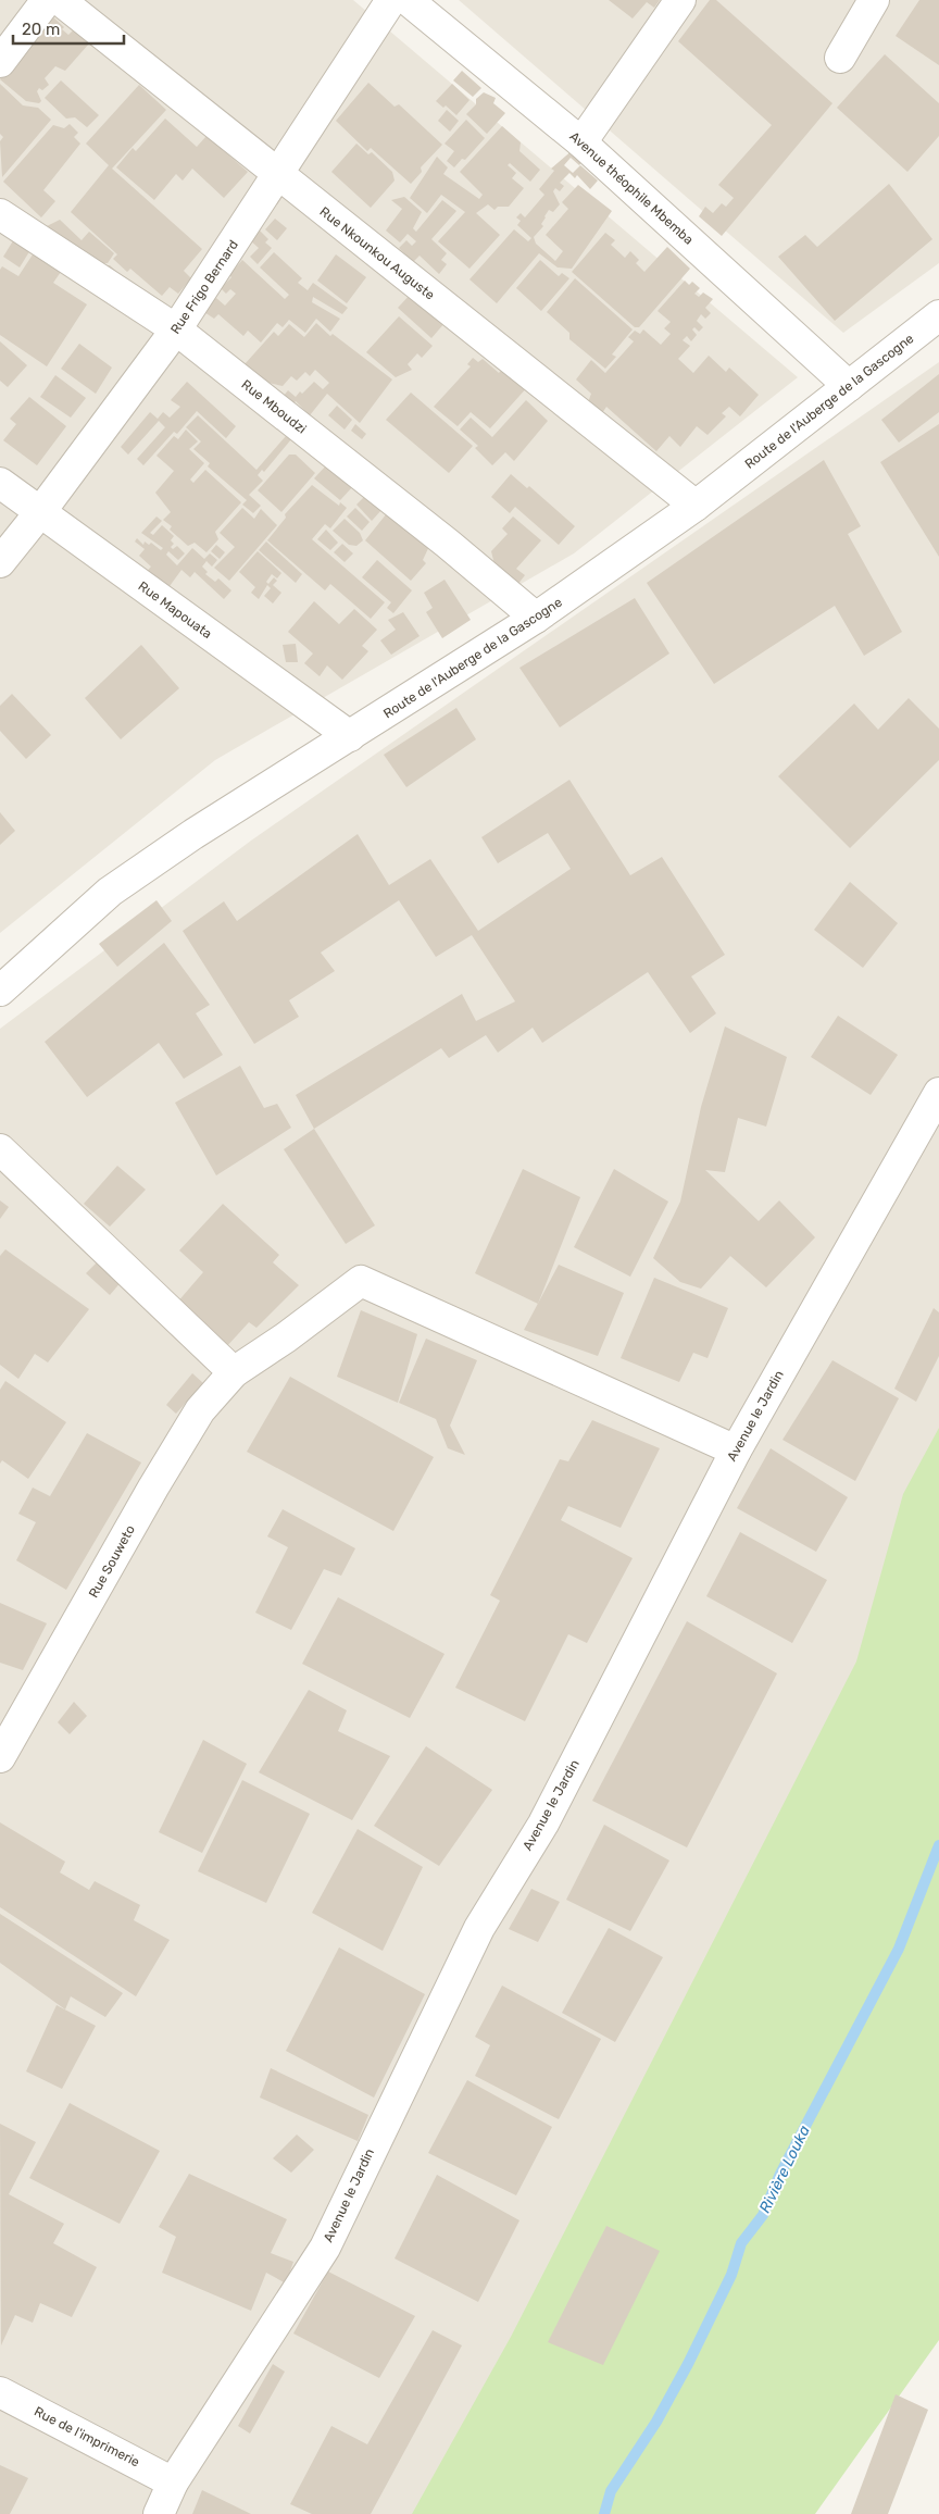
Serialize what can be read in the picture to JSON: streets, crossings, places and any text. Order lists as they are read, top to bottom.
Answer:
{
  "streets": {
    "street": [
      "Avenue théophile Mbemba",
      "Rue Nkounkou Auguste",
      "Rue Frigo Bernard",
      "Route de l'Auberge de la Gascogne",
      "Rue Mboudzi",
      "Rue Mapouata",
      "Avenue le Jardin",
      "Rue Souweto",
      "Rue de l'imprimerie"
    ]
  },
  "crossings": [
    ["Avenue théophile Mbemba", "Route de l'Auberge de la Gascogne"],
    ["Rue Nkounkou Auguste", "Rue Frigo Bernard"],
    ["Rue Nkounkou Auguste", "Route de l'Auberge de la Gascogne"],
    ["Rue Frigo Bernard", "Rue Mboudzi"],
    ["Rue Frigo Bernard", "Rue Mapouata"],
    ["Route de l'Auberge de la Gascogne", "Rue Mboudzi"],
    ["Route de l'Auberge de la Gascogne", "Rue Mapouata"],
    ["Avenue le Jardin", "Rue Souweto"],
    ["Avenue le Jardin", "Rue de l'imprimerie"]
  ],
  "water": ["Rivière Louka"],
  "scale_bar": "20 m"
}
